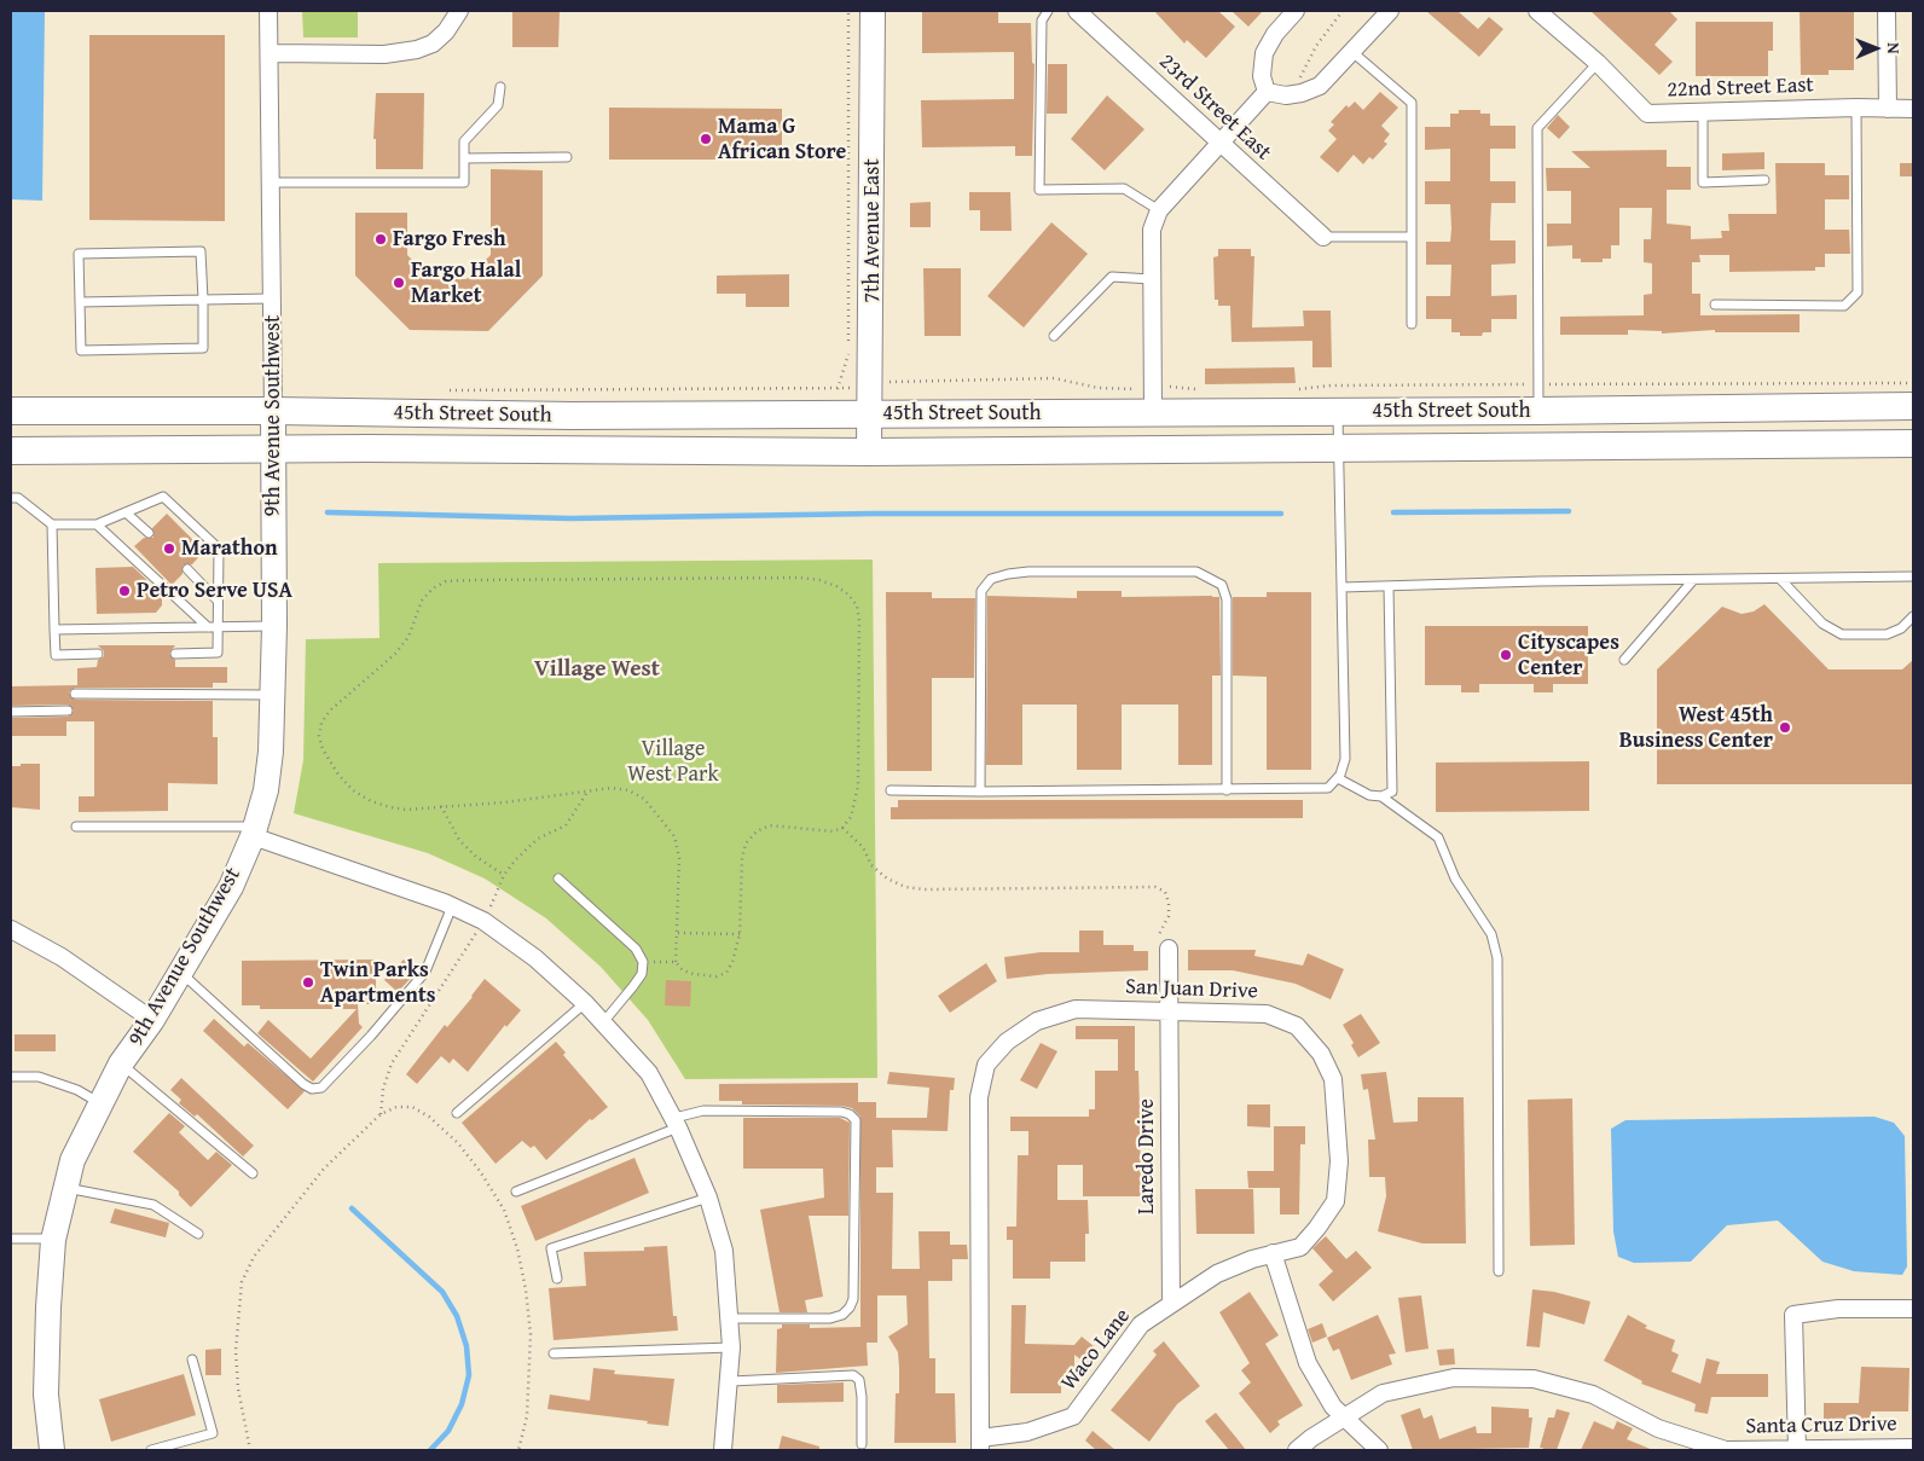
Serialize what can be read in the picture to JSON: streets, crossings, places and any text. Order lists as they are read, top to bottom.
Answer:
{
  "streets": {
    "main road": ["45th Street South"],
    "street": [
      "22nd Street East",
      "23rd Street East",
      "7th Avenue East",
      "9th Avenue Southwest",
      "San Juan Drive",
      "Laredo Drive",
      "Waco Lane",
      "Santa Cruz Drive"
    ]
  },
  "crossings": [
    ["7th Avenue East", "45th Street South"],
    ["45th Street South", "9th Avenue Southwest"],
    ["San Juan Drive", "Laredo Drive"],
    ["San Juan Drive", "Waco Lane"],
    ["Laredo Drive", "Waco Lane"]
  ],
  "districts": ["Village West"],
  "parks": ["Village West Park"],
  "places": [
    "Mama G African Store",
    "Fargo Fresh",
    "Fargo Halal Market",
    "Marathon",
    "Petro Serve USA",
    "Cityscapes Center",
    "West 45th Business Center",
    "Twin Parks Apartments"
  ],
  "north": "right"
}
